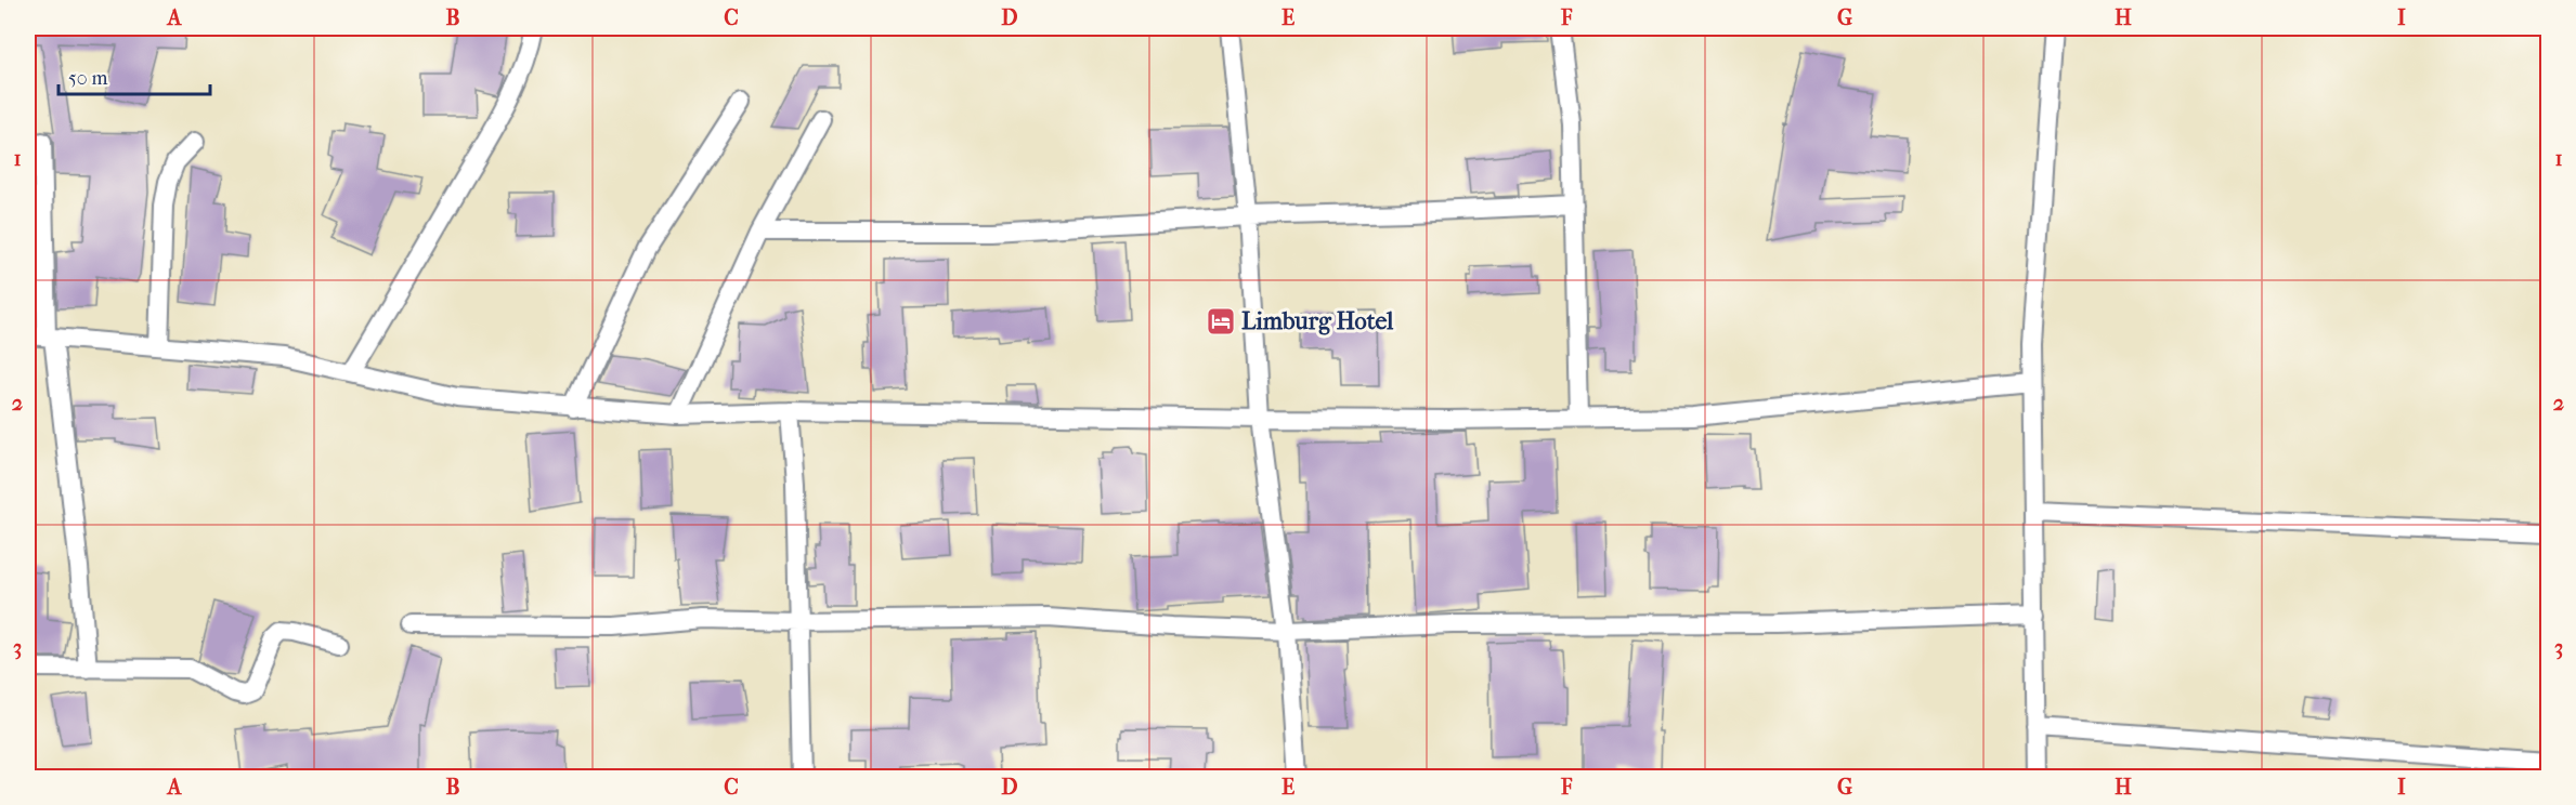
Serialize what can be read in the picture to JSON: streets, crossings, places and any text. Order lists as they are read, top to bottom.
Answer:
{
  "places": {
    "hotel": ["Limburg Hotel"]
  },
  "scale_bar": "50 m",
  "grid": {
    "columns": [
      "A",
      "B",
      "C",
      "D",
      "E",
      "F",
      "G",
      "H",
      "I"
    ],
    "rows": ["1", "2", "3"]
  }
}
